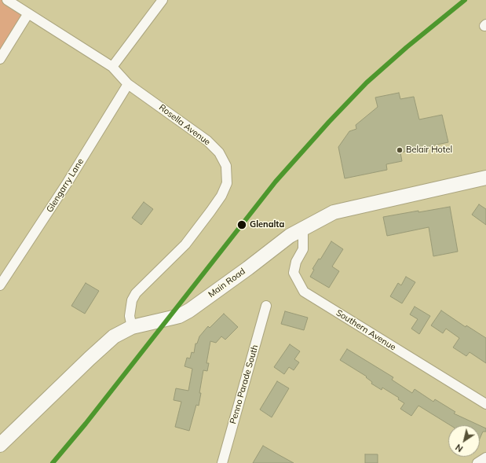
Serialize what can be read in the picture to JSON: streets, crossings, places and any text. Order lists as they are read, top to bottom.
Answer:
{
  "streets": {
    "main road": ["Main Road"],
    "street": [
      "Rosella Avenue",
      "Glengarry Lane",
      "Southern Avenue",
      "Penno Parade South"
    ]
  },
  "crossings": [
    ["Rosella Avenue", "Glengarry Lane"],
    ["Rosella Avenue", "Main Road"],
    ["Main Road", "Southern Avenue"]
  ],
  "places": ["Belair Hotel", "Glenalta"],
  "north": "bottom left"
}
